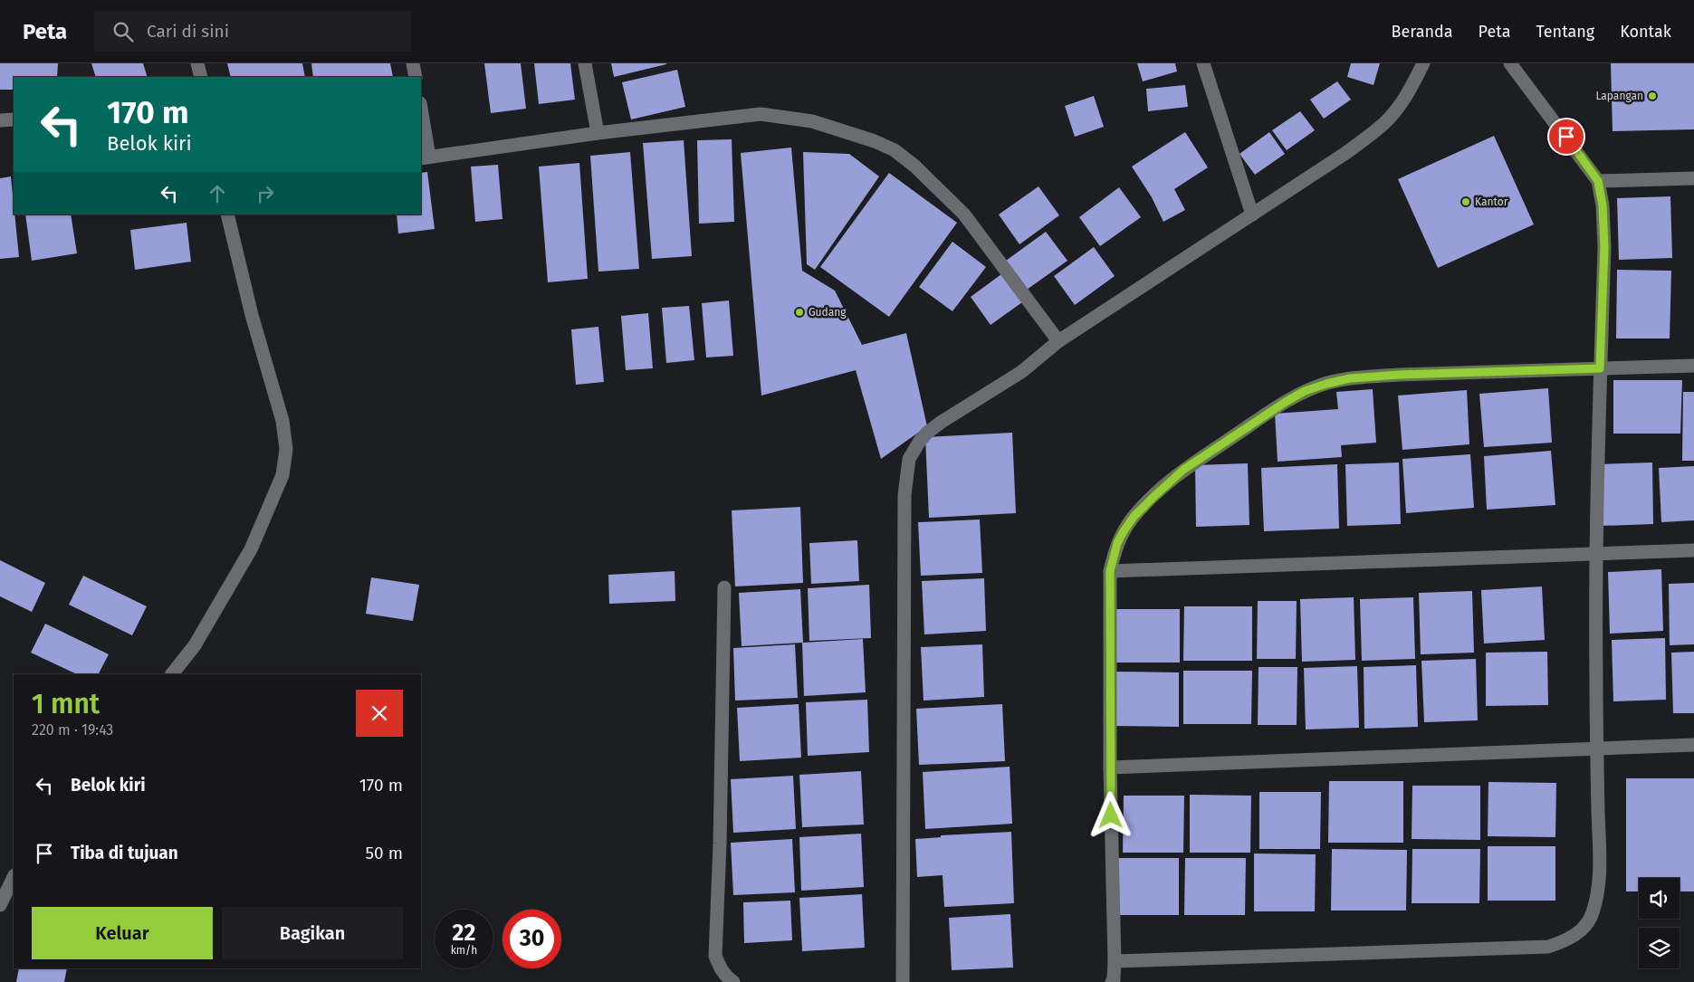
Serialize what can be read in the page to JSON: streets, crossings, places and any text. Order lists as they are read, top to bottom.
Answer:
{
  "places": ["Lapangan", "Kantor", "Gudang"],
  "page": {
    "header": "Peta",
    "search": "Cari di sini",
    "nav": [
      "Beranda",
      "Peta",
      "Tentang",
      "Kontak"
    ],
    "turn": ["170 m", "Belok kiri"],
    "heading": ["1 mnt", "220 m · 19:43"],
    "list": [
      {
        "name": "Belok kiri",
        "value": "170 m"
      },
      {
        "name": "Tiba di tujuan",
        "value": "50 m"
      }
    ],
    "buttons": ["Keluar", "Bagikan"],
    "speed": "22 km/h",
    "limit": "30"
  }
}
